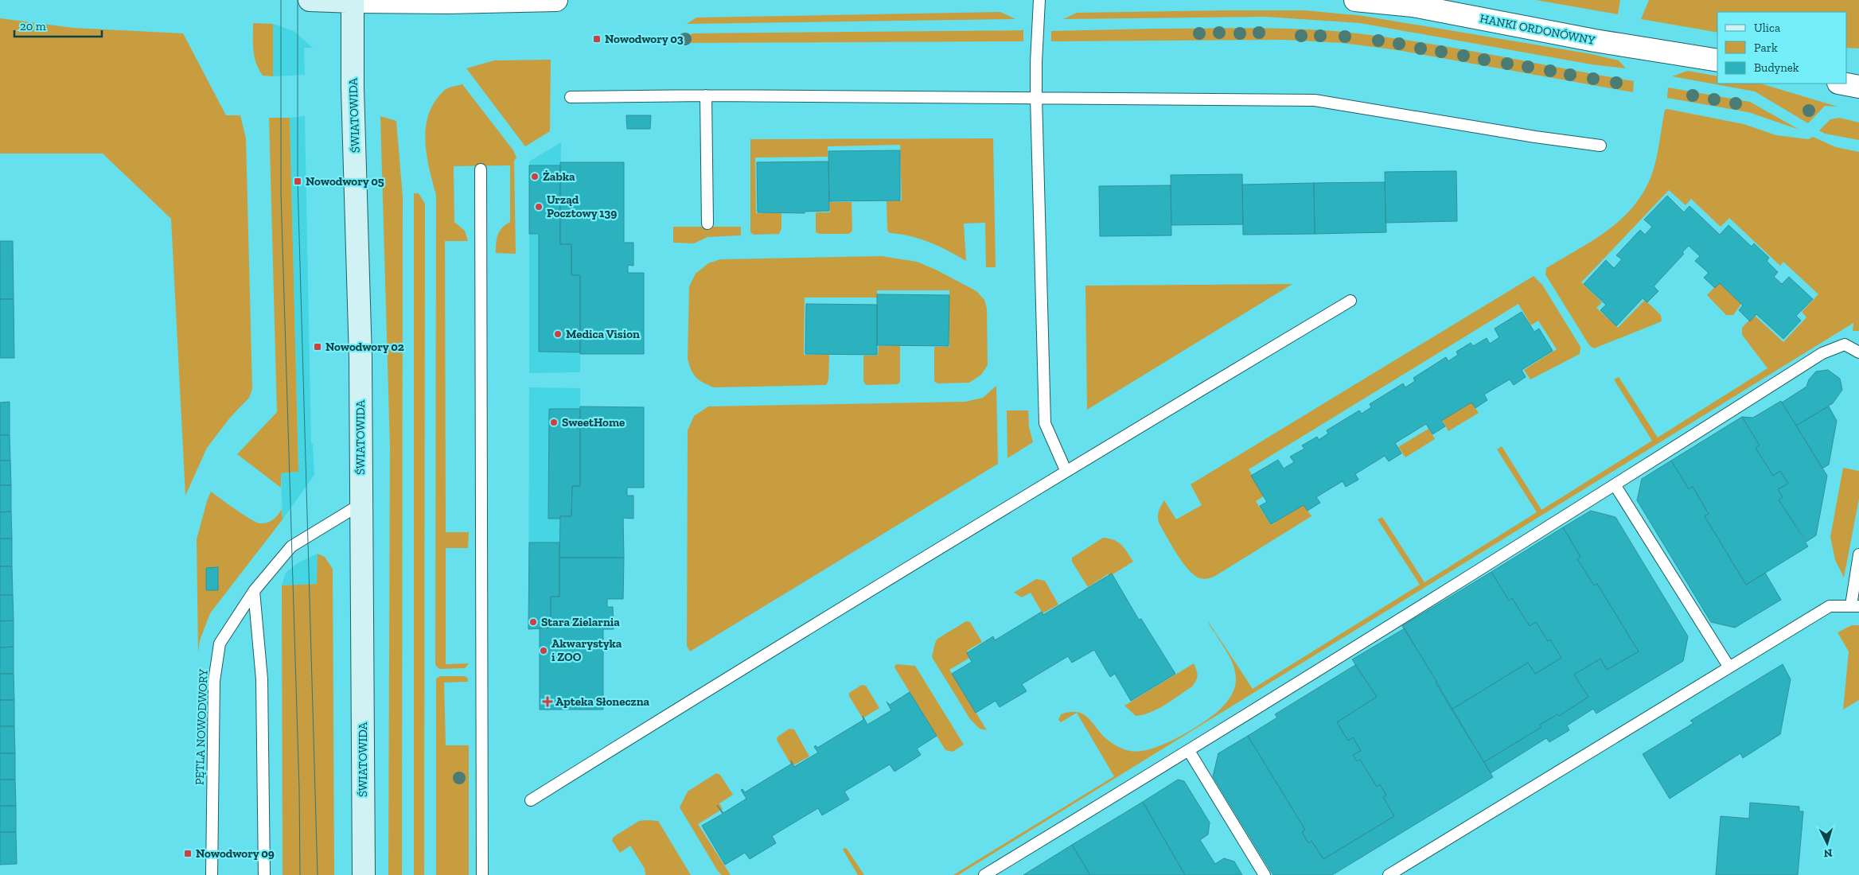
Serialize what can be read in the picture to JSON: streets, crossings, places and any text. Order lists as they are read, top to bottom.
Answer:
{
  "streets": {
    "street": ["HANKI ORDONÓWNY", "ŚWIATOWIDA"],
    "lane": ["PĘTLA NOWODWORY"]
  },
  "crossings": [
    ["ŚWIATOWIDA", "PĘTLA NOWODWORY"]
  ],
  "places": {
    "transit": [
      "Nowodwory 03",
      "Nowodwory 05",
      "Nowodwory 02",
      "Nowodwory 09"
    ],
    "other": [
      "Żabka",
      "Urząd Pocztowy 139",
      "Medica Vision",
      "SweetHome",
      "Stara Zielarnia",
      "Akwarystyka i ZOO"
    ],
    "health": ["Apteka Słoneczna"]
  },
  "legend": ["Ulica", "Park", "Budynek"],
  "scale_bar": "20 m",
  "north": "bottom"
}
